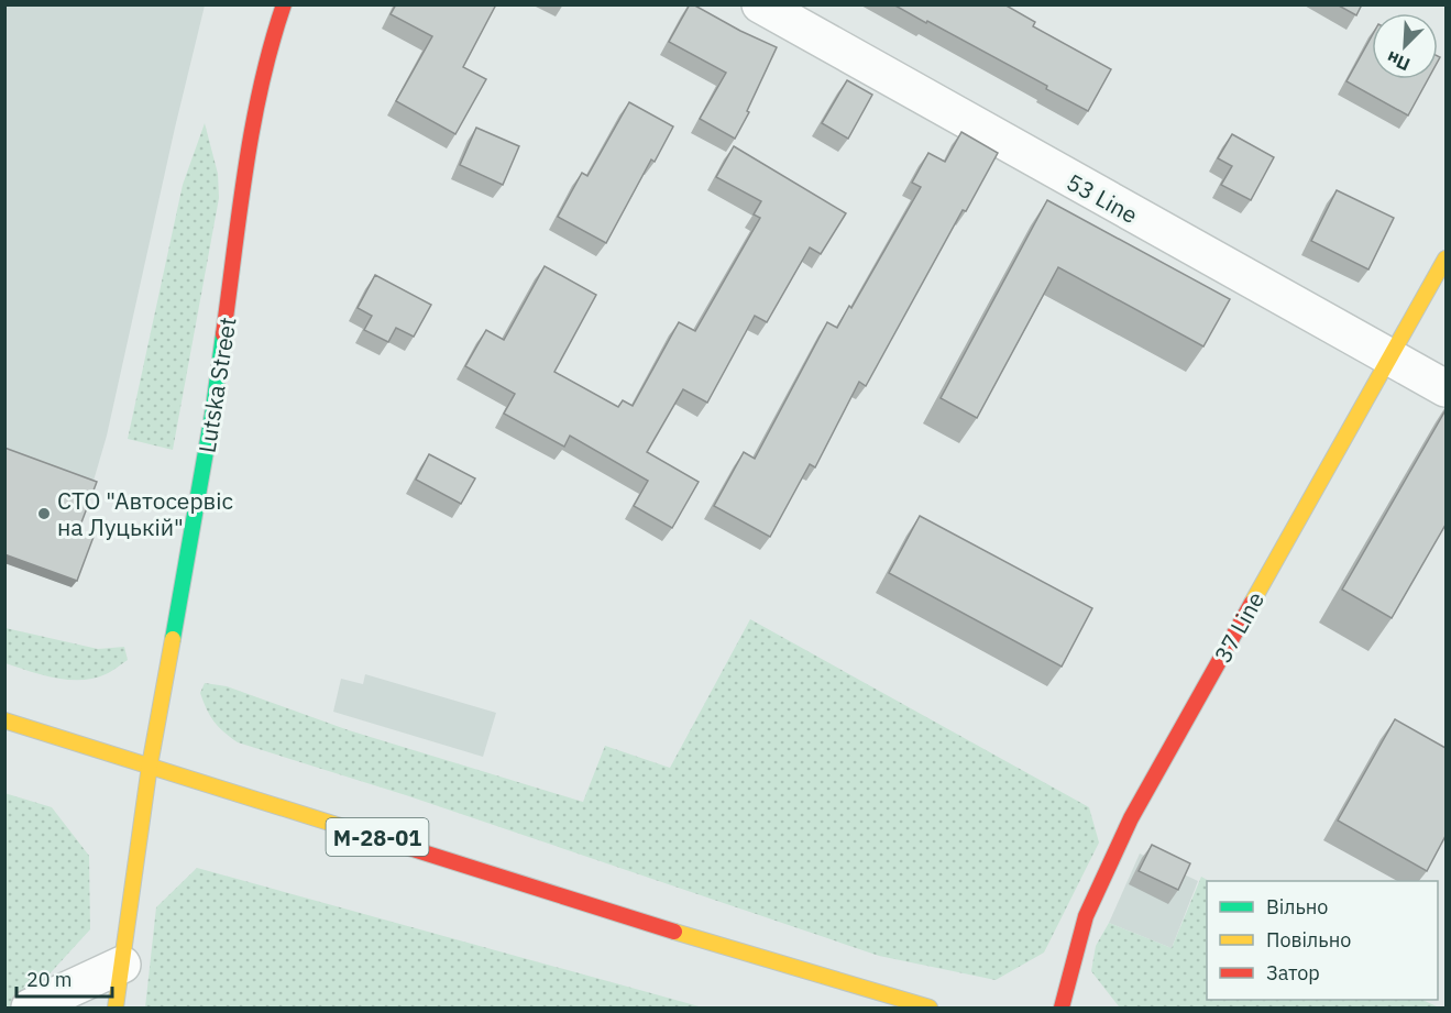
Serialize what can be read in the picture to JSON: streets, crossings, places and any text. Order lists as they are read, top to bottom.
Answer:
{
  "streets": {
    "main road": ["Lutska Street", "37 Line", "М-28-01"],
    "street": ["53 Line"]
  },
  "crossings": [
    ["53 Line", "37 Line"],
    ["Lutska Street", "М-28-01"]
  ],
  "places": ["СТО \"Автосервіс на Луцькій\""],
  "legend": ["Вільно", "Повільно", "Затор"],
  "scale_bar": "20 m",
  "north": "bottom left"
}
